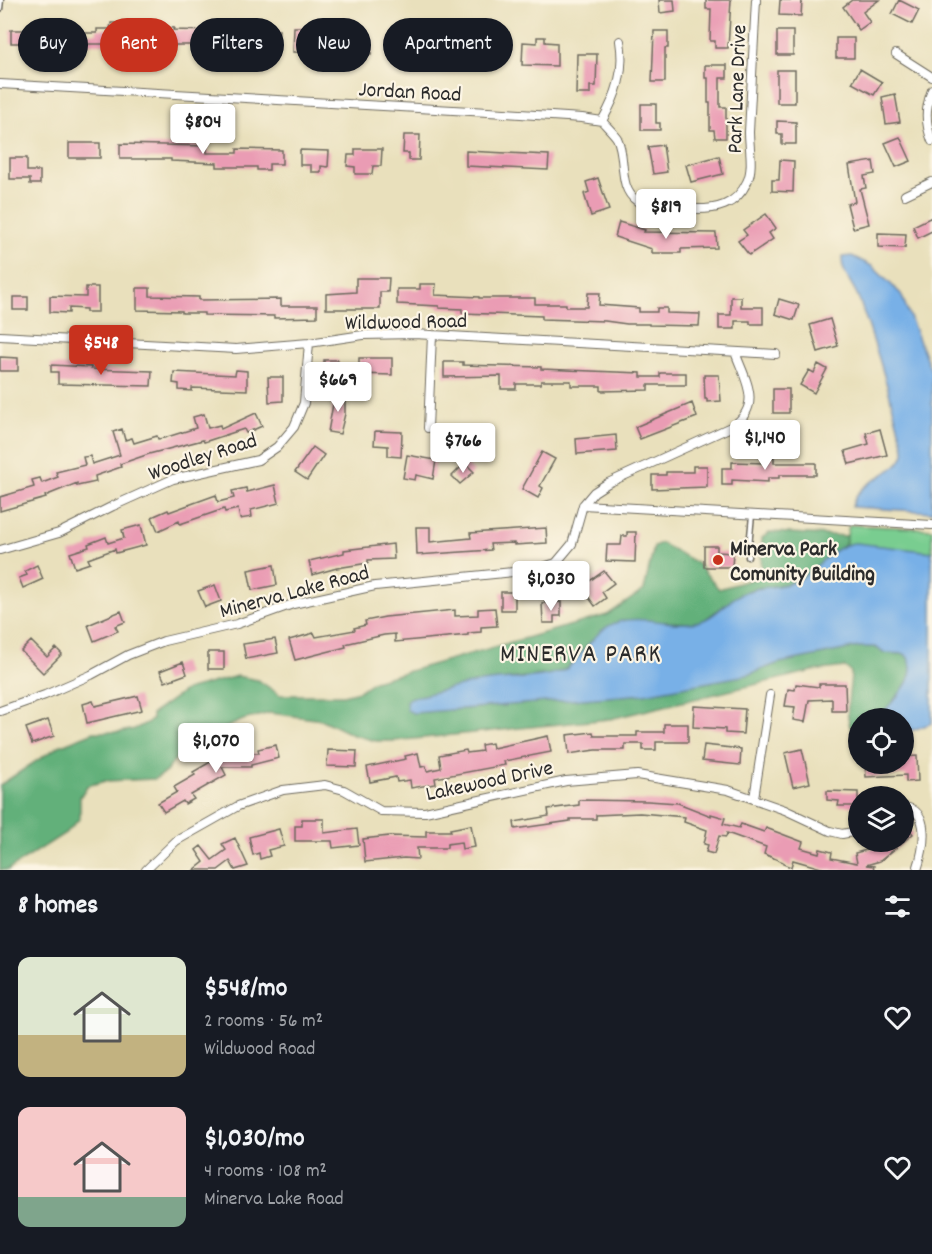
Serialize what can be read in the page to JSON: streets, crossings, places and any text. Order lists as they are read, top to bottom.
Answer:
{
  "streets": {
    "street": [
      "Park Lane Drive",
      "Jordan Road",
      "Wildwood Road",
      "Woodley Road",
      "Minerva Lake Road",
      "Lakewood Drive"
    ]
  },
  "crossings": [
    ["Park Lane Drive", "Jordan Road"],
    ["Wildwood Road", "Woodley Road"]
  ],
  "districts": ["MINERVA PARK"],
  "places": ["Minerva Park Comunity Building"],
  "page": {
    "chip": [
      "Buy",
      "Rent",
      "Filters",
      "New",
      "Apartment"
    ],
    "price": [
      "$804",
      "$819",
      "$548",
      "$669",
      "$1,140",
      "$766",
      "$1,030",
      "$1,070"
    ],
    "heading": "8 homes",
    "list": [
      {
        "name": "$548/mo",
        "note": "2 rooms · 56 m² · Wildwood Road"
      },
      {
        "name": "$1,030/mo",
        "note": "4 rooms · 108 m² · Minerva Lake Road"
      }
    ]
  }
}
